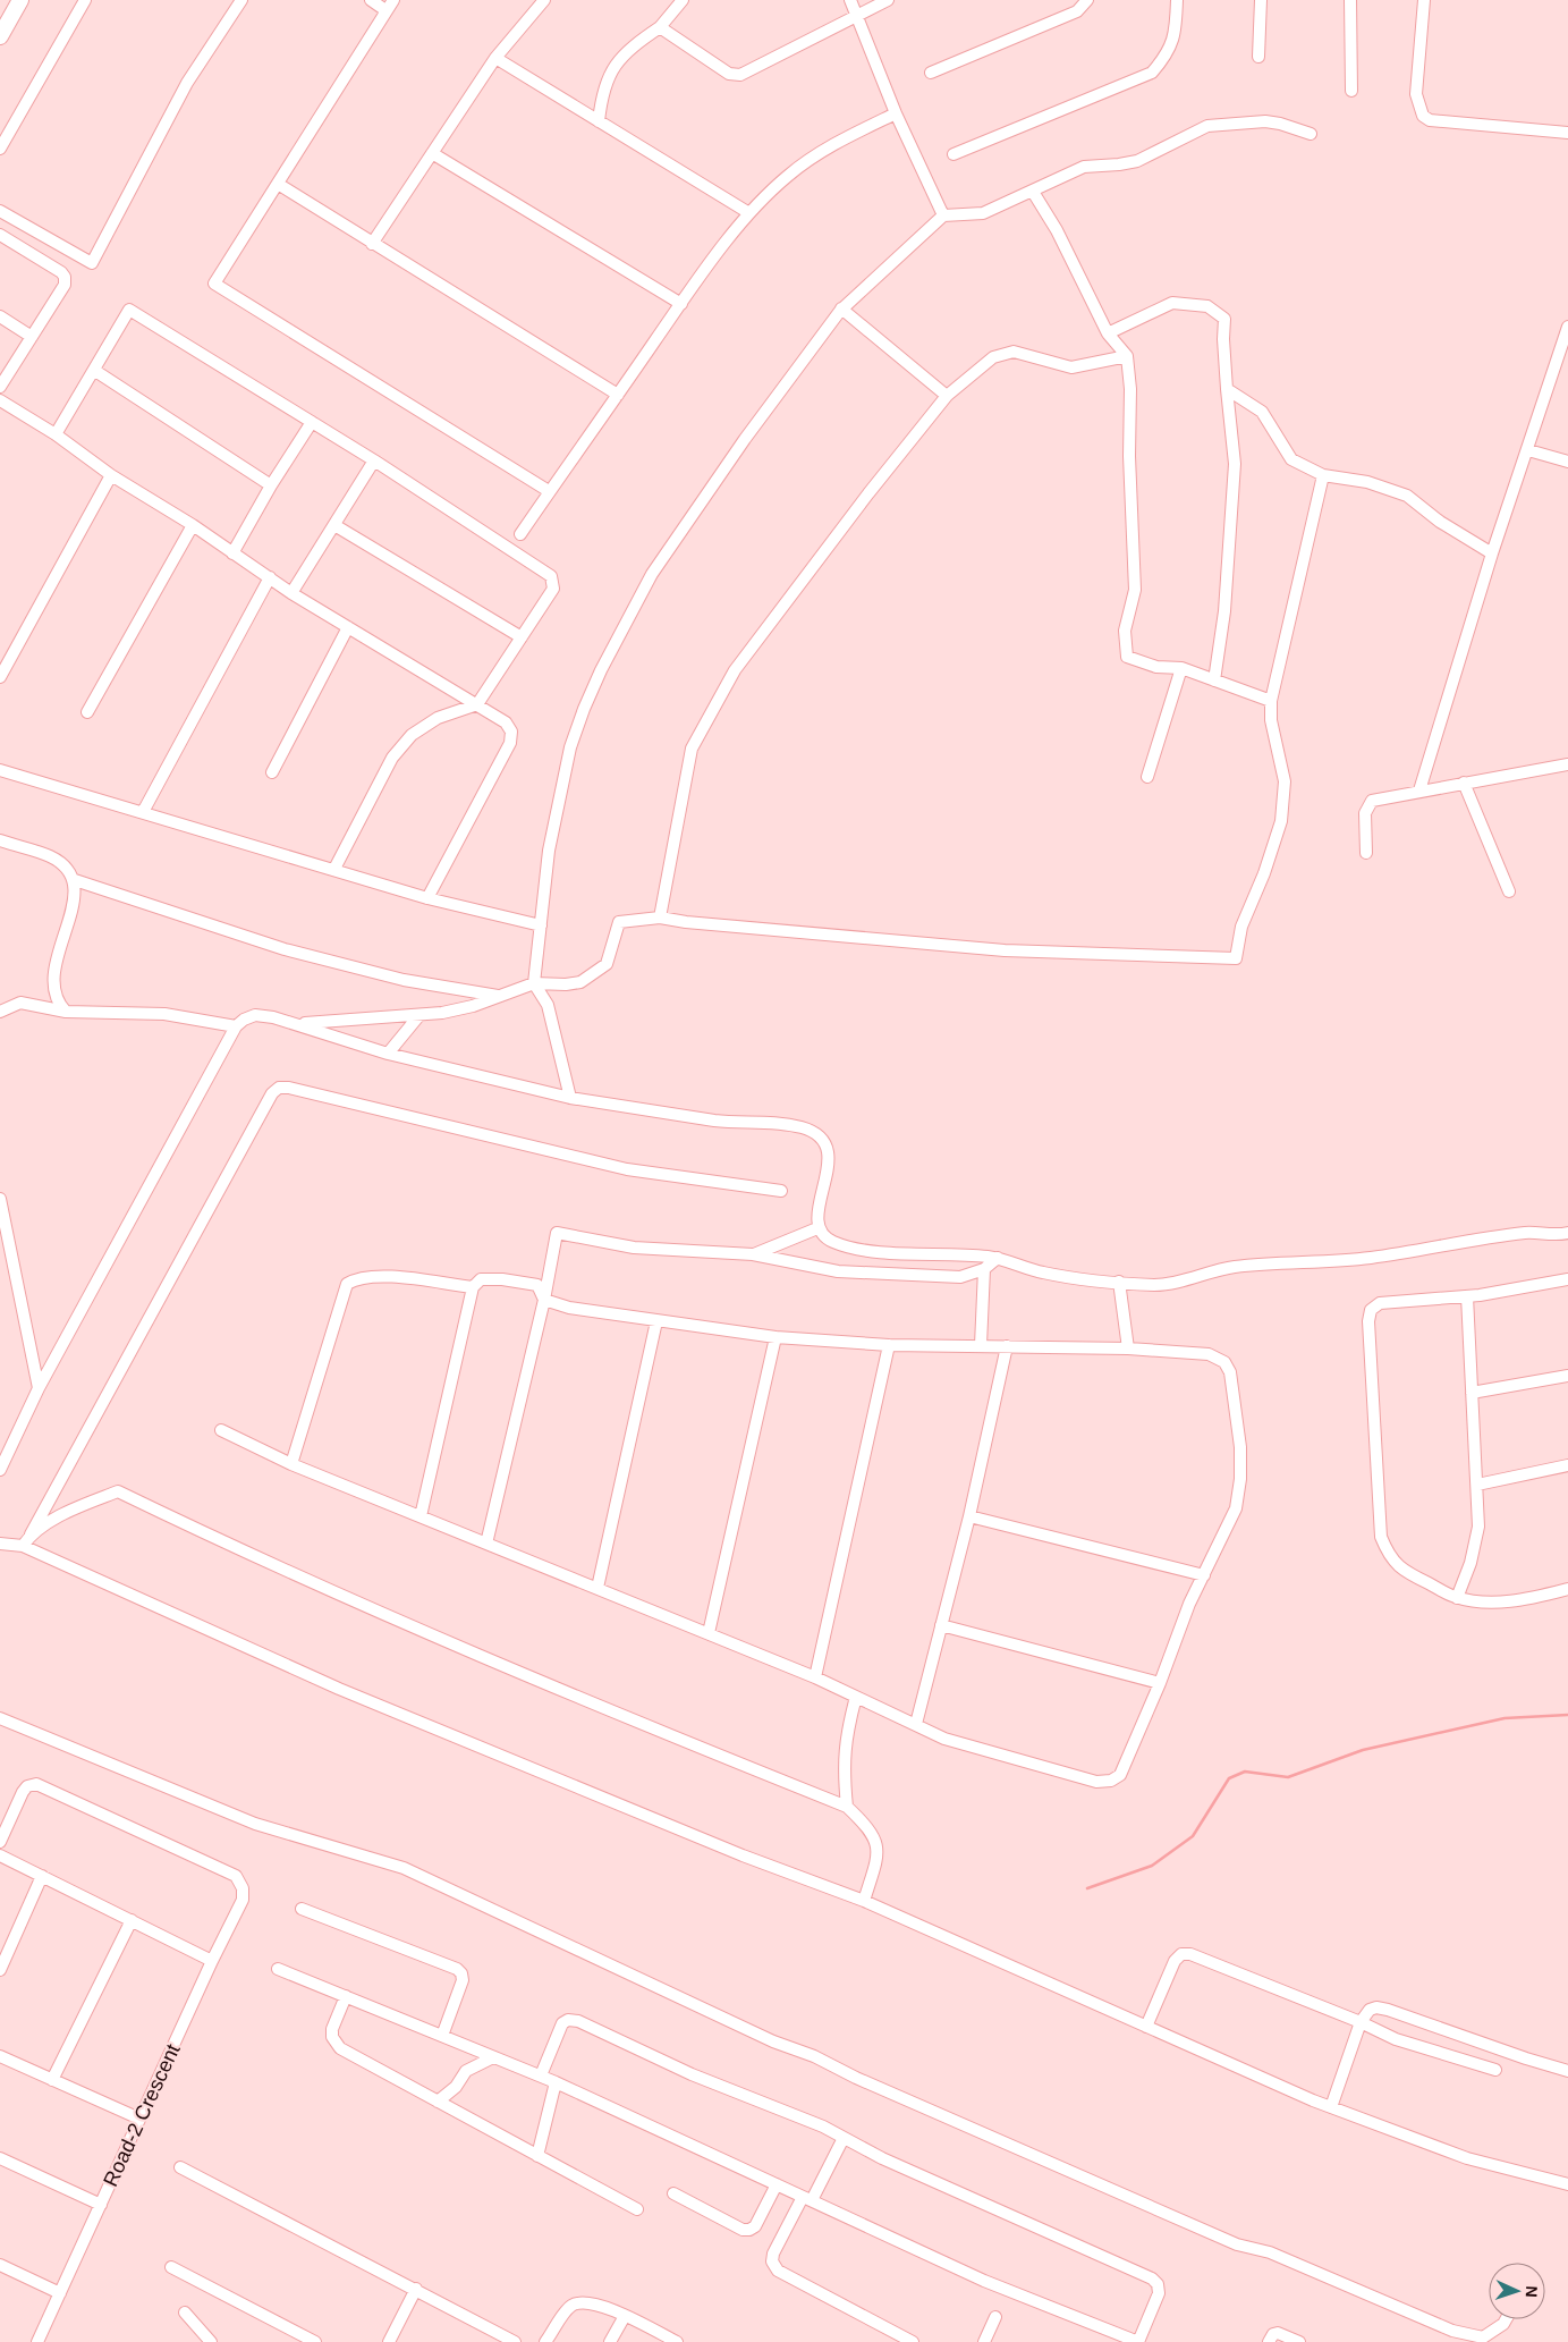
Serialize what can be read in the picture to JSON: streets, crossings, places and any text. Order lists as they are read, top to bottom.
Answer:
{
  "streets": {
    "street": ["Road-2 Crescent"]
  },
  "north": "right"
}
